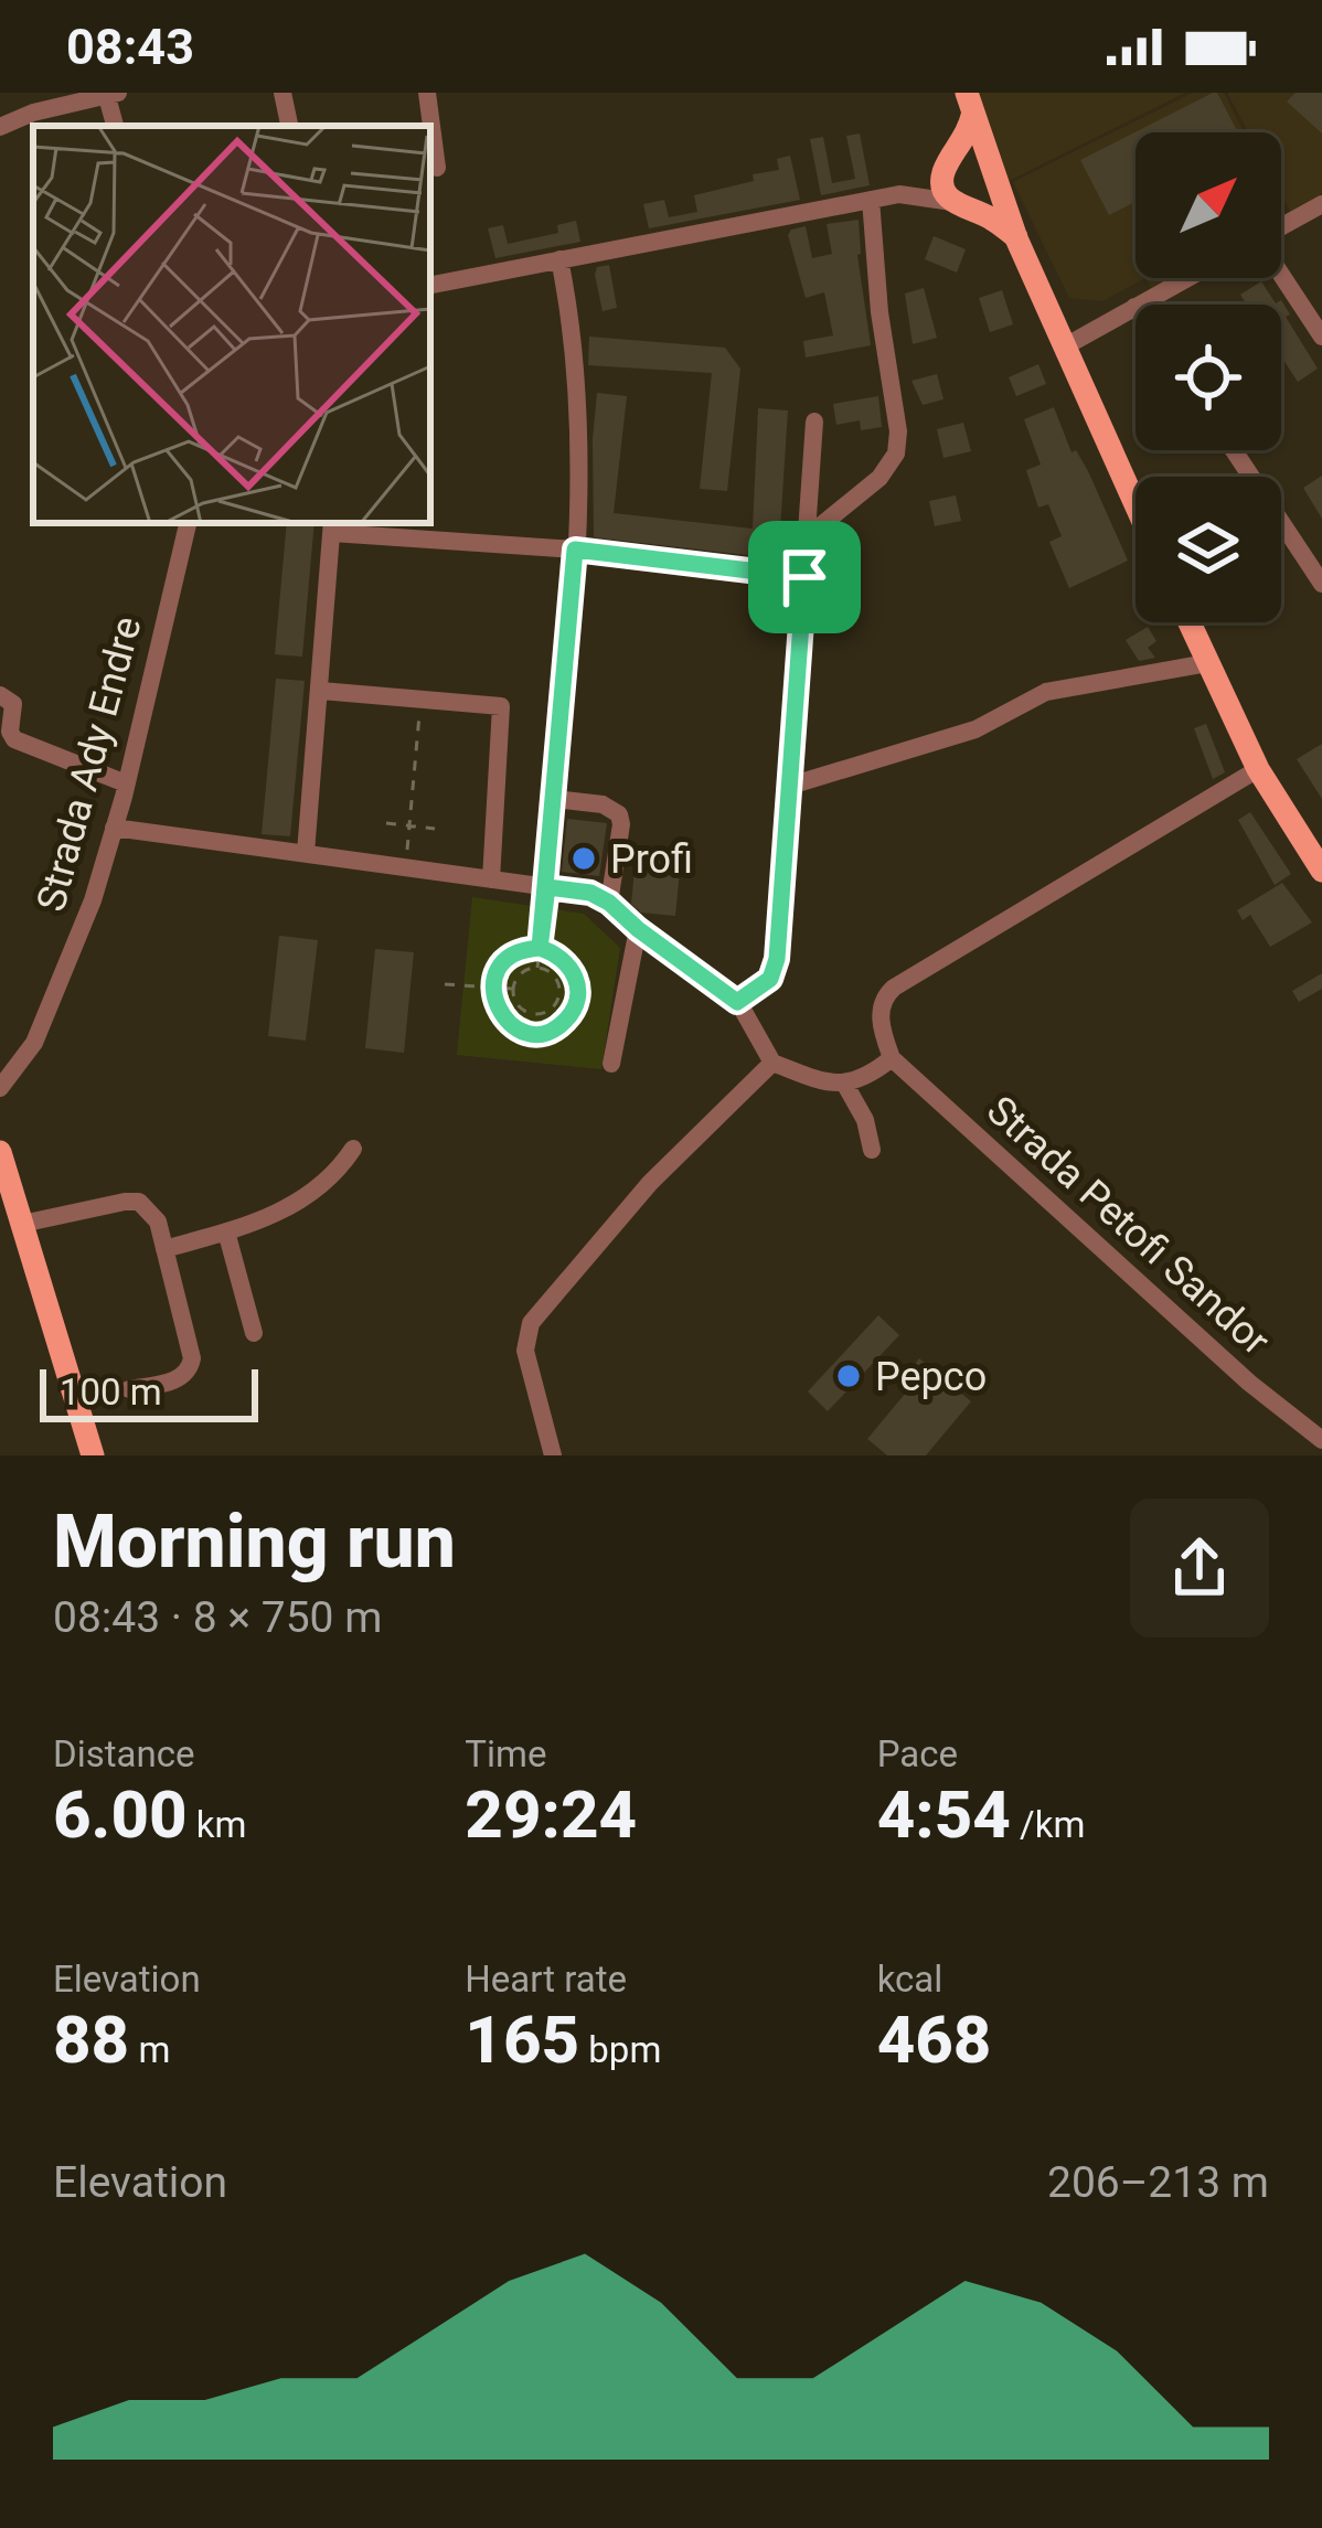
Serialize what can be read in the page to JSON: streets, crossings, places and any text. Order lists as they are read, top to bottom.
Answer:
{
  "streets": {
    "street": ["Strada Ady Endre", "Strada Petofi Sandor"]
  },
  "places": ["Profi", "Pepco"],
  "scale_bar": "100 m",
  "north": "top right",
  "page": {
    "status": "08:43",
    "scale": "100 m",
    "heading": ["Morning run", "08:43 · 8 × 750 m"],
    "stats": [
      ["Distance", "6.00 km"],
      ["Time", "29:24"],
      ["Pace", "4:54 /km"],
      ["Elevation", "88 m"],
      ["Heart rate", "165 bpm"],
      ["kcal", "468"]
    ],
    "chart": ["Elevation", "206–213 m"]
  }
}
